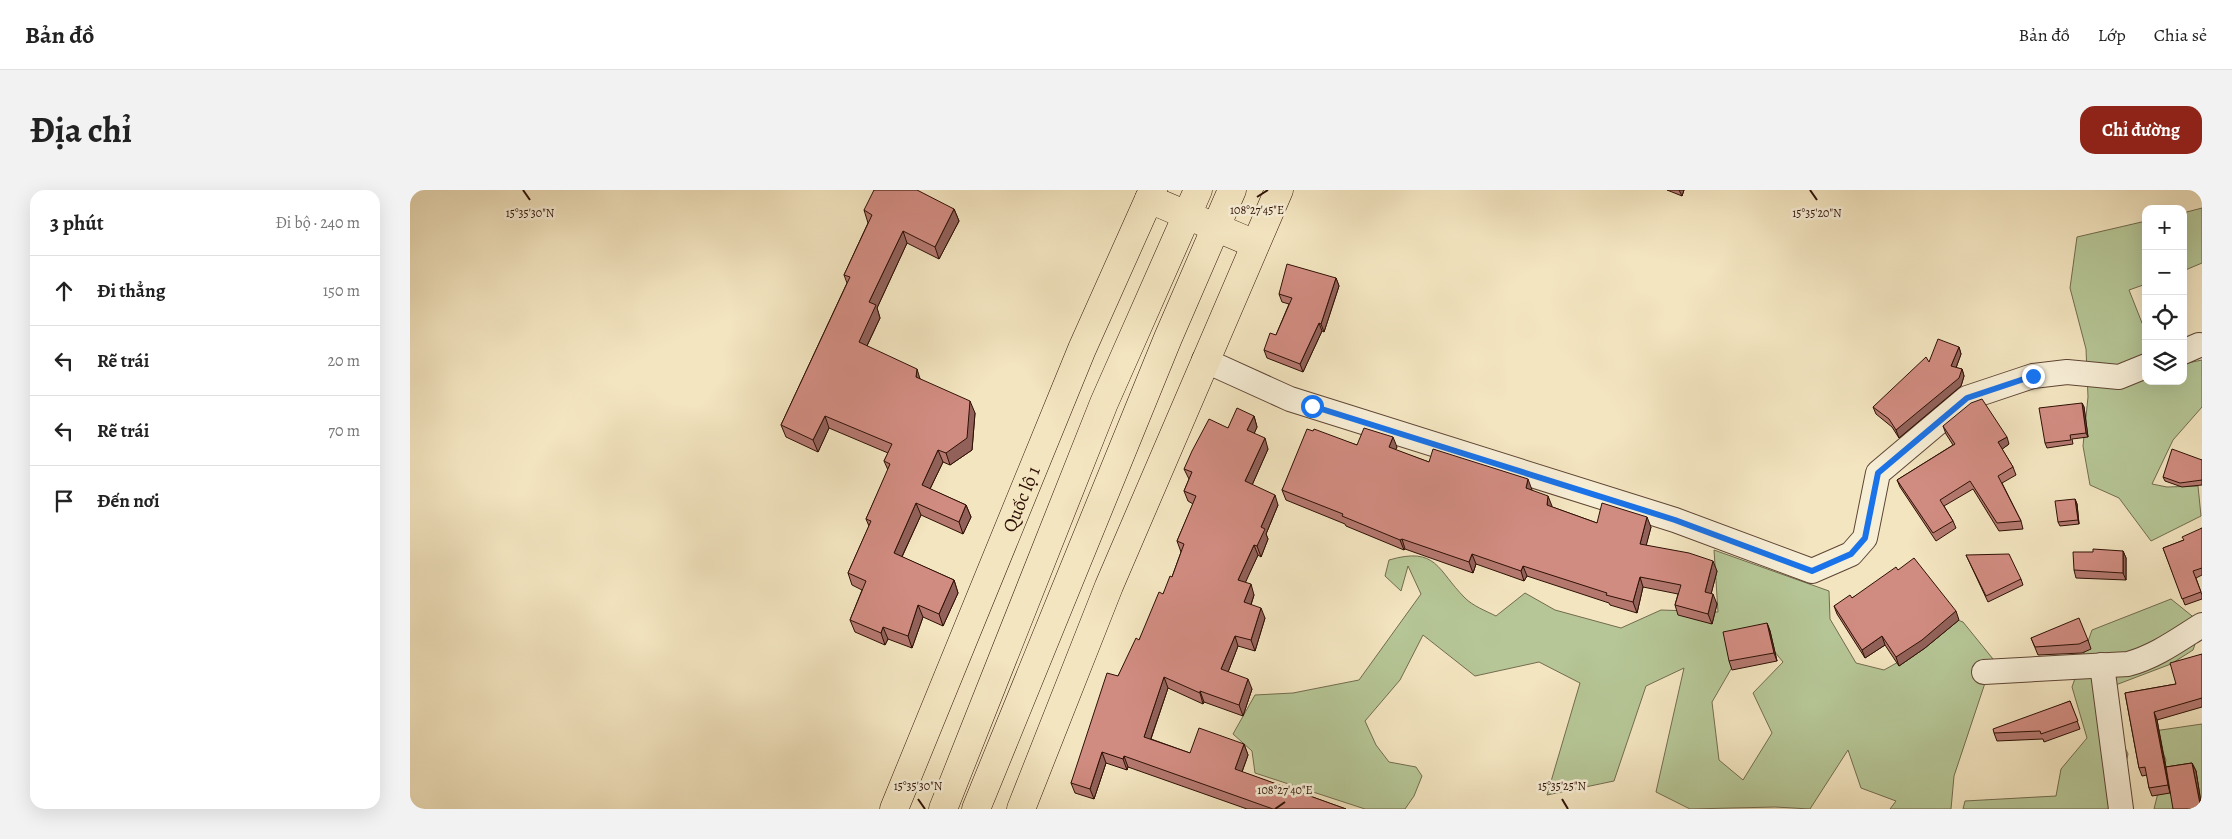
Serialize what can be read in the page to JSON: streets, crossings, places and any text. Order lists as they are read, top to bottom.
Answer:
{
  "streets": {
    "highway": ["Quốc lộ 1"]
  },
  "page": {
    "header": "Bản đồ",
    "nav": ["Bản đồ", "Lớp", "Chia sẻ"],
    "title": "Địa chỉ",
    "buttons": "Chỉ đường",
    "heading": ["3 phút", "Đi bộ · 240 m"],
    "map_buttons": ["+", "−"],
    "list": [
      ["Đi thẳng", "150 m"],
      ["Rẽ trái", "20 m"],
      ["Rẽ trái", "70 m"],
      "Đến nơi"
    ]
  },
  "coordinates": [
    "108°27'45\"E",
    "15°35'30\"N",
    "15°35'20\"N",
    "15°35'25\"N",
    "108°27'40\"E"
  ]
}
